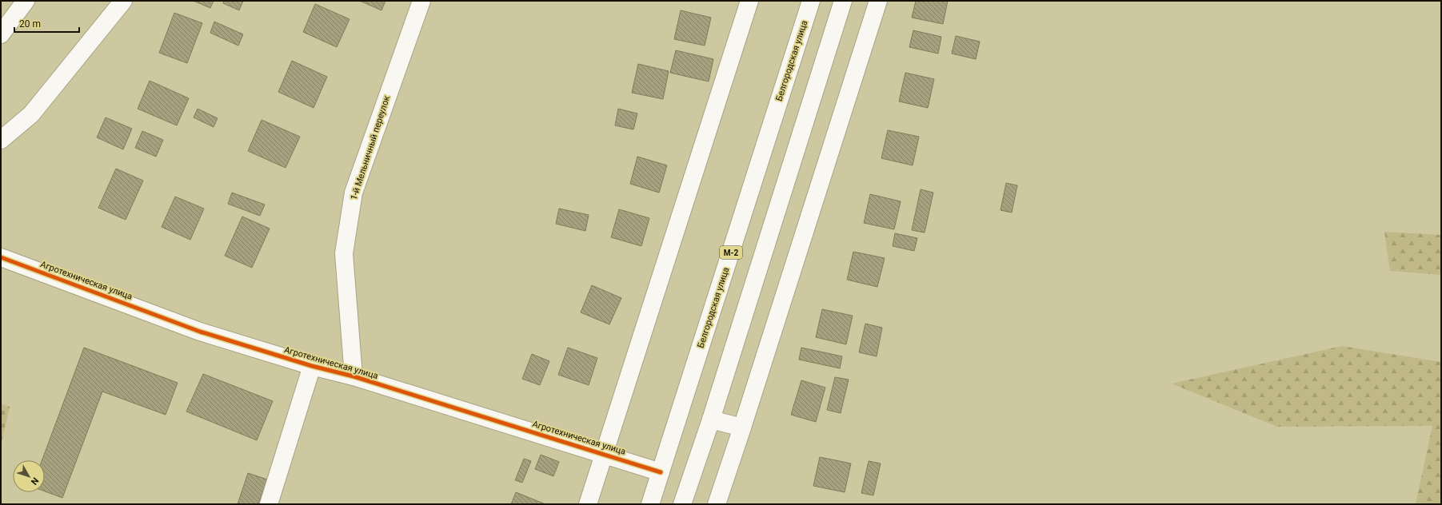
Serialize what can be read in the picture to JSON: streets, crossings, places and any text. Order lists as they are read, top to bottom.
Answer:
{
  "streets": {
    "main road": [
      "Белгородская улица",
      "1-й Мельничный переулок",
      "М-2",
      "Агротехническая улица"
    ]
  },
  "crossings": [
    ["Белгородская улица", "Агротехническая улица"],
    ["1-й Мельничный переулок", "Агротехническая улица"]
  ],
  "scale_bar": "20 m",
  "north": "bottom right"
}
